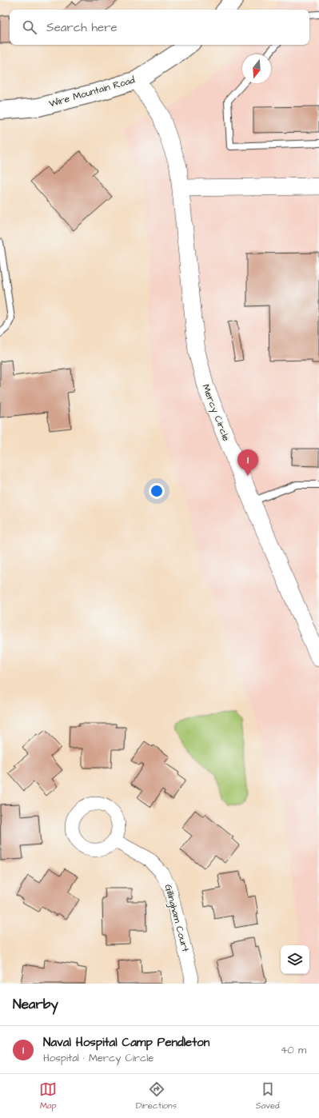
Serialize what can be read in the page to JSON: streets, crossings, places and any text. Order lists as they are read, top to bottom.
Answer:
{
  "streets": {
    "main road": ["Wire Mountain Road"],
    "street": ["Mercy Circle", "Gillingham Court"]
  },
  "crossings": [
    ["Wire Mountain Road", "Mercy Circle"]
  ],
  "north": "bottom",
  "page": {
    "search": "Search here",
    "pins": "1",
    "heading": "Nearby",
    "list": [
      {
        "mark": "1",
        "name": "Naval Hospital Camp Pendleton",
        "note": "Hospital · Mercy Circle",
        "value": "40 m"
      }
    ],
    "nav": ["Map", "Directions", "Saved"]
  }
}
